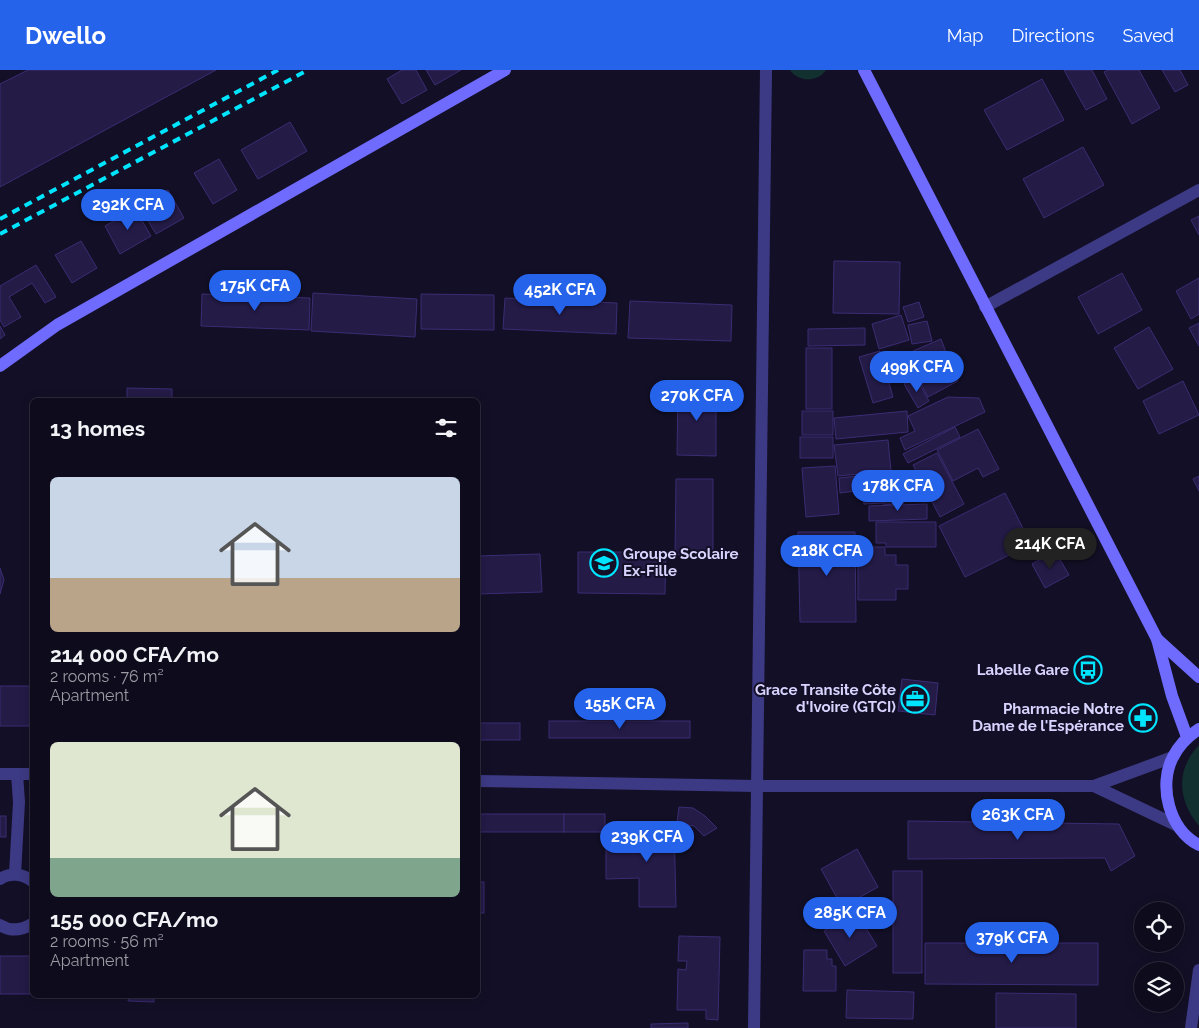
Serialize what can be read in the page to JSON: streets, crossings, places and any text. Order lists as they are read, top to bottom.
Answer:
{
  "places": {
    "school or university": ["Groupe Scolaire Ex-Fille"],
    "bus stop": ["Labelle Gare"],
    "office": ["Grace Transite Côte d'Ivoire (GTCI)"],
    "pharmacy": ["Pharmacie Notre Dame de l'Espérance"]
  },
  "page": {
    "header": "Dwello",
    "nav": ["Map", "Directions", "Saved"],
    "price": [
      "292K CFA",
      "175K CFA",
      "452K CFA",
      "499K CFA",
      "270K CFA",
      "178K CFA",
      "214K CFA",
      "218K CFA",
      "155K CFA",
      "263K CFA",
      "239K CFA",
      "285K CFA",
      "379K CFA"
    ],
    "heading": "13 homes",
    "list": [
      {
        "name": "214 000 CFA/mo",
        "note": "2 rooms · 76 m² · Apartment"
      },
      {
        "name": "155 000 CFA/mo",
        "note": "2 rooms · 56 m² · Apartment"
      }
    ]
  }
}
